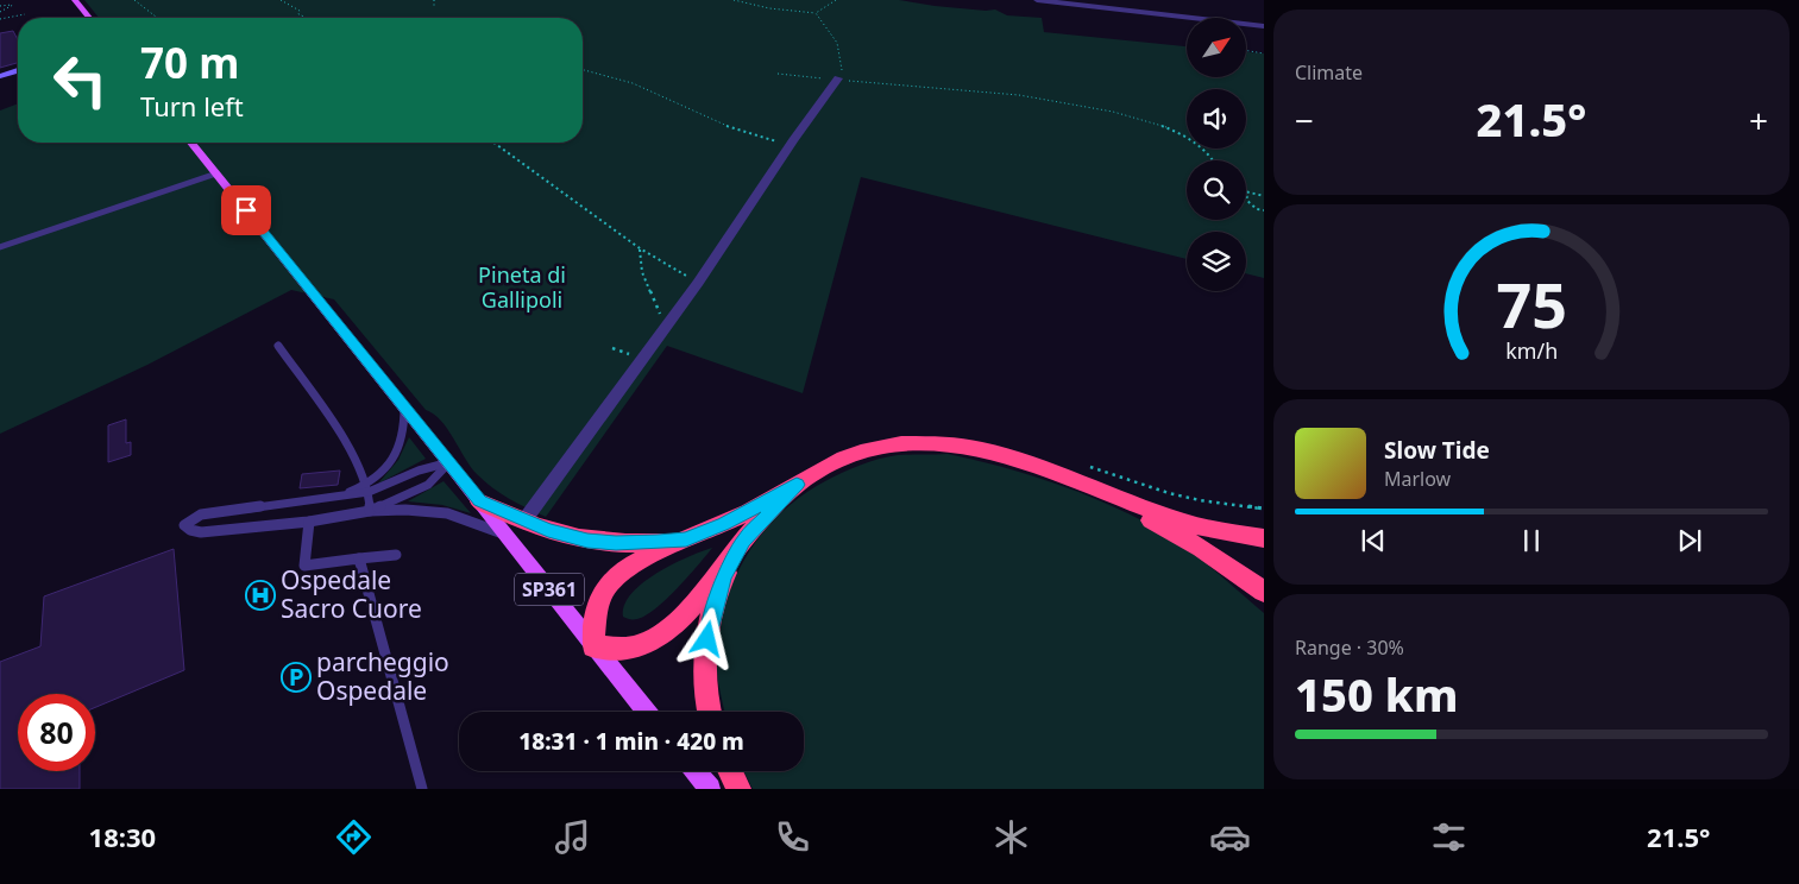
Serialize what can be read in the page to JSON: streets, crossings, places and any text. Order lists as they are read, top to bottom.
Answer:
{
  "streets": {
    "main road": ["SP361"]
  },
  "parks": ["Pineta di Gallipoli"],
  "places": {
    "hospital": ["Ospedale Sacro Cuore"],
    "parking": ["parcheggio Ospedale"]
  },
  "north": "top right",
  "page": {
    "tile": [
      "Climate",
      ["Range · 30%", "150 km"]
    ],
    "turn": ["70 m", "Turn left"],
    "heat": ["−", "21.5°", "+"],
    "song": ["Slow Tide", "Marlow"],
    "limit": "80",
    "trip": "18:31 · 1 min · 420 m",
    "tabs": ["18:30", "21.5°"],
    "gauge": ["75", "km/h"]
  }
}
